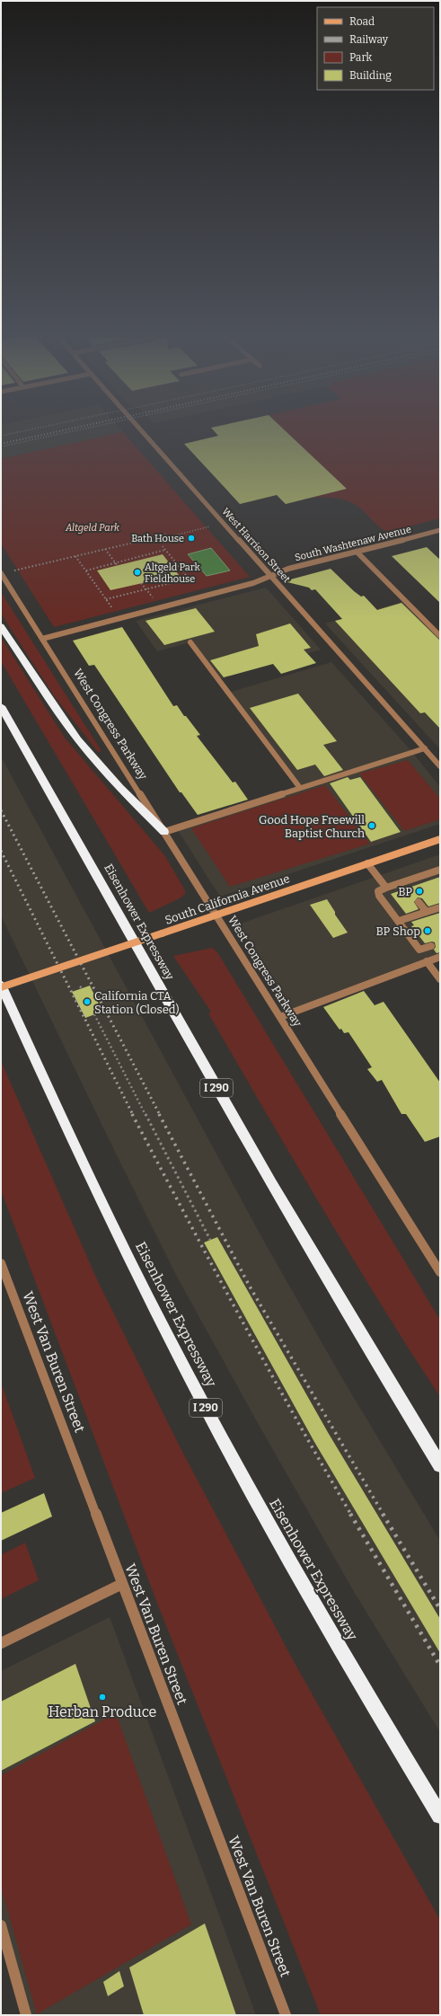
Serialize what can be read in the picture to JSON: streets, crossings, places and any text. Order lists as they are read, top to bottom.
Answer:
{
  "streets": {
    "highway": ["Eisenhower Expressway", "I 290"],
    "main road": ["South California Avenue"],
    "street": [
      "South Washtenaw Avenue",
      "West Harrison Street",
      "West Congress Parkway",
      "West Van Buren Street"
    ]
  },
  "crossings": [
    ["South Washtenaw Avenue", "West Harrison Street"],
    ["South Washtenaw Avenue", "West Congress Parkway"],
    ["West Congress Parkway", "South California Avenue"]
  ],
  "parks": ["Altgeld Park"],
  "places": [
    "Bath House",
    "Altgeld Park Fieldhouse",
    "Good Hope Freewill Baptist Church",
    "BP",
    "BP Shop",
    "California CTA Station (Closed)",
    "Herban Produce"
  ],
  "legend": [
    "Road",
    "Railway",
    "Park",
    "Building"
  ]
}
